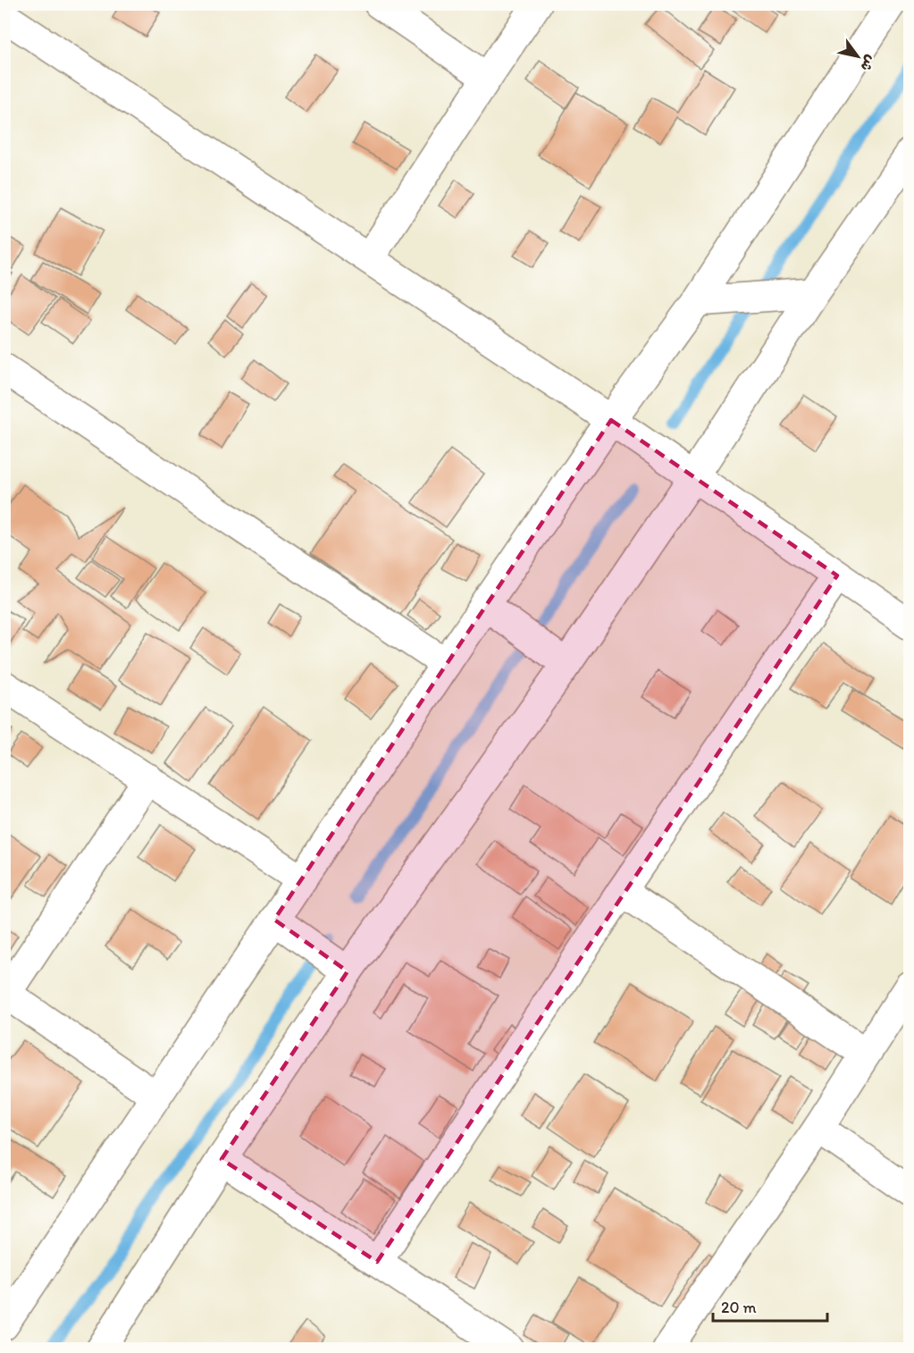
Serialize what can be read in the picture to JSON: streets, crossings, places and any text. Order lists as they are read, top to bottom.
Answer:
{
  "scale_bar": "20 m",
  "north": "bottom right"
}
